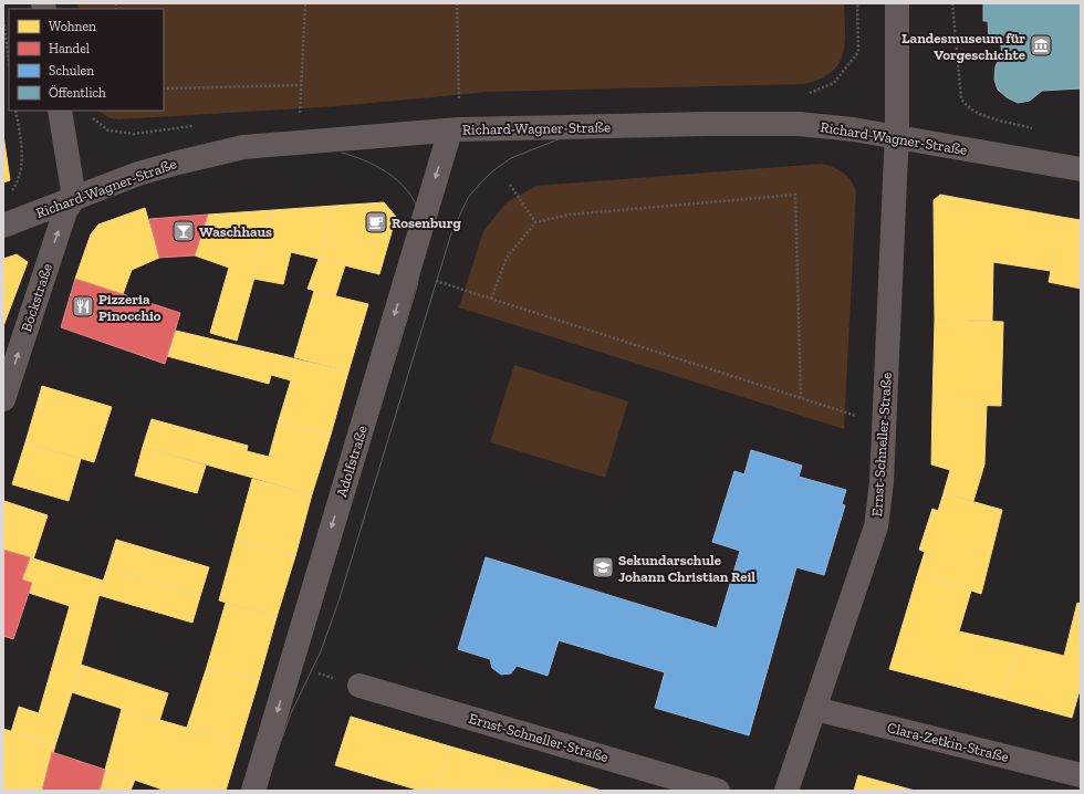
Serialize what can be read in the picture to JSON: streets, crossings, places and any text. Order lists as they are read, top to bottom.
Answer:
{
  "streets": {
    "street": [
      "Richard-Wagner-Straße",
      "Böckstraße",
      "Ernst-Schneller-Straße",
      "Adolfstraße",
      "Clara-Zetkin-Straße"
    ]
  },
  "crossings": [
    ["Richard-Wagner-Straße", "Böckstraße"],
    ["Richard-Wagner-Straße", "Ernst-Schneller-Straße"],
    ["Richard-Wagner-Straße", "Adolfstraße"],
    ["Ernst-Schneller-Straße", "Clara-Zetkin-Straße"]
  ],
  "one_way": ["Böckstraße", "Adolfstraße"],
  "places": {
    "museum": ["Landesmuseum für Vorgeschichte"],
    "cafe": ["Rosenburg"],
    "bar": ["Waschhaus"],
    "restaurant": ["Pizzeria Pinocchio"],
    "school or university": ["Sekundarschule Johann Christian Reil"]
  },
  "legend": [
    "Wohnen",
    "Handel",
    "Schulen",
    "Öffentlich"
  ]
}
